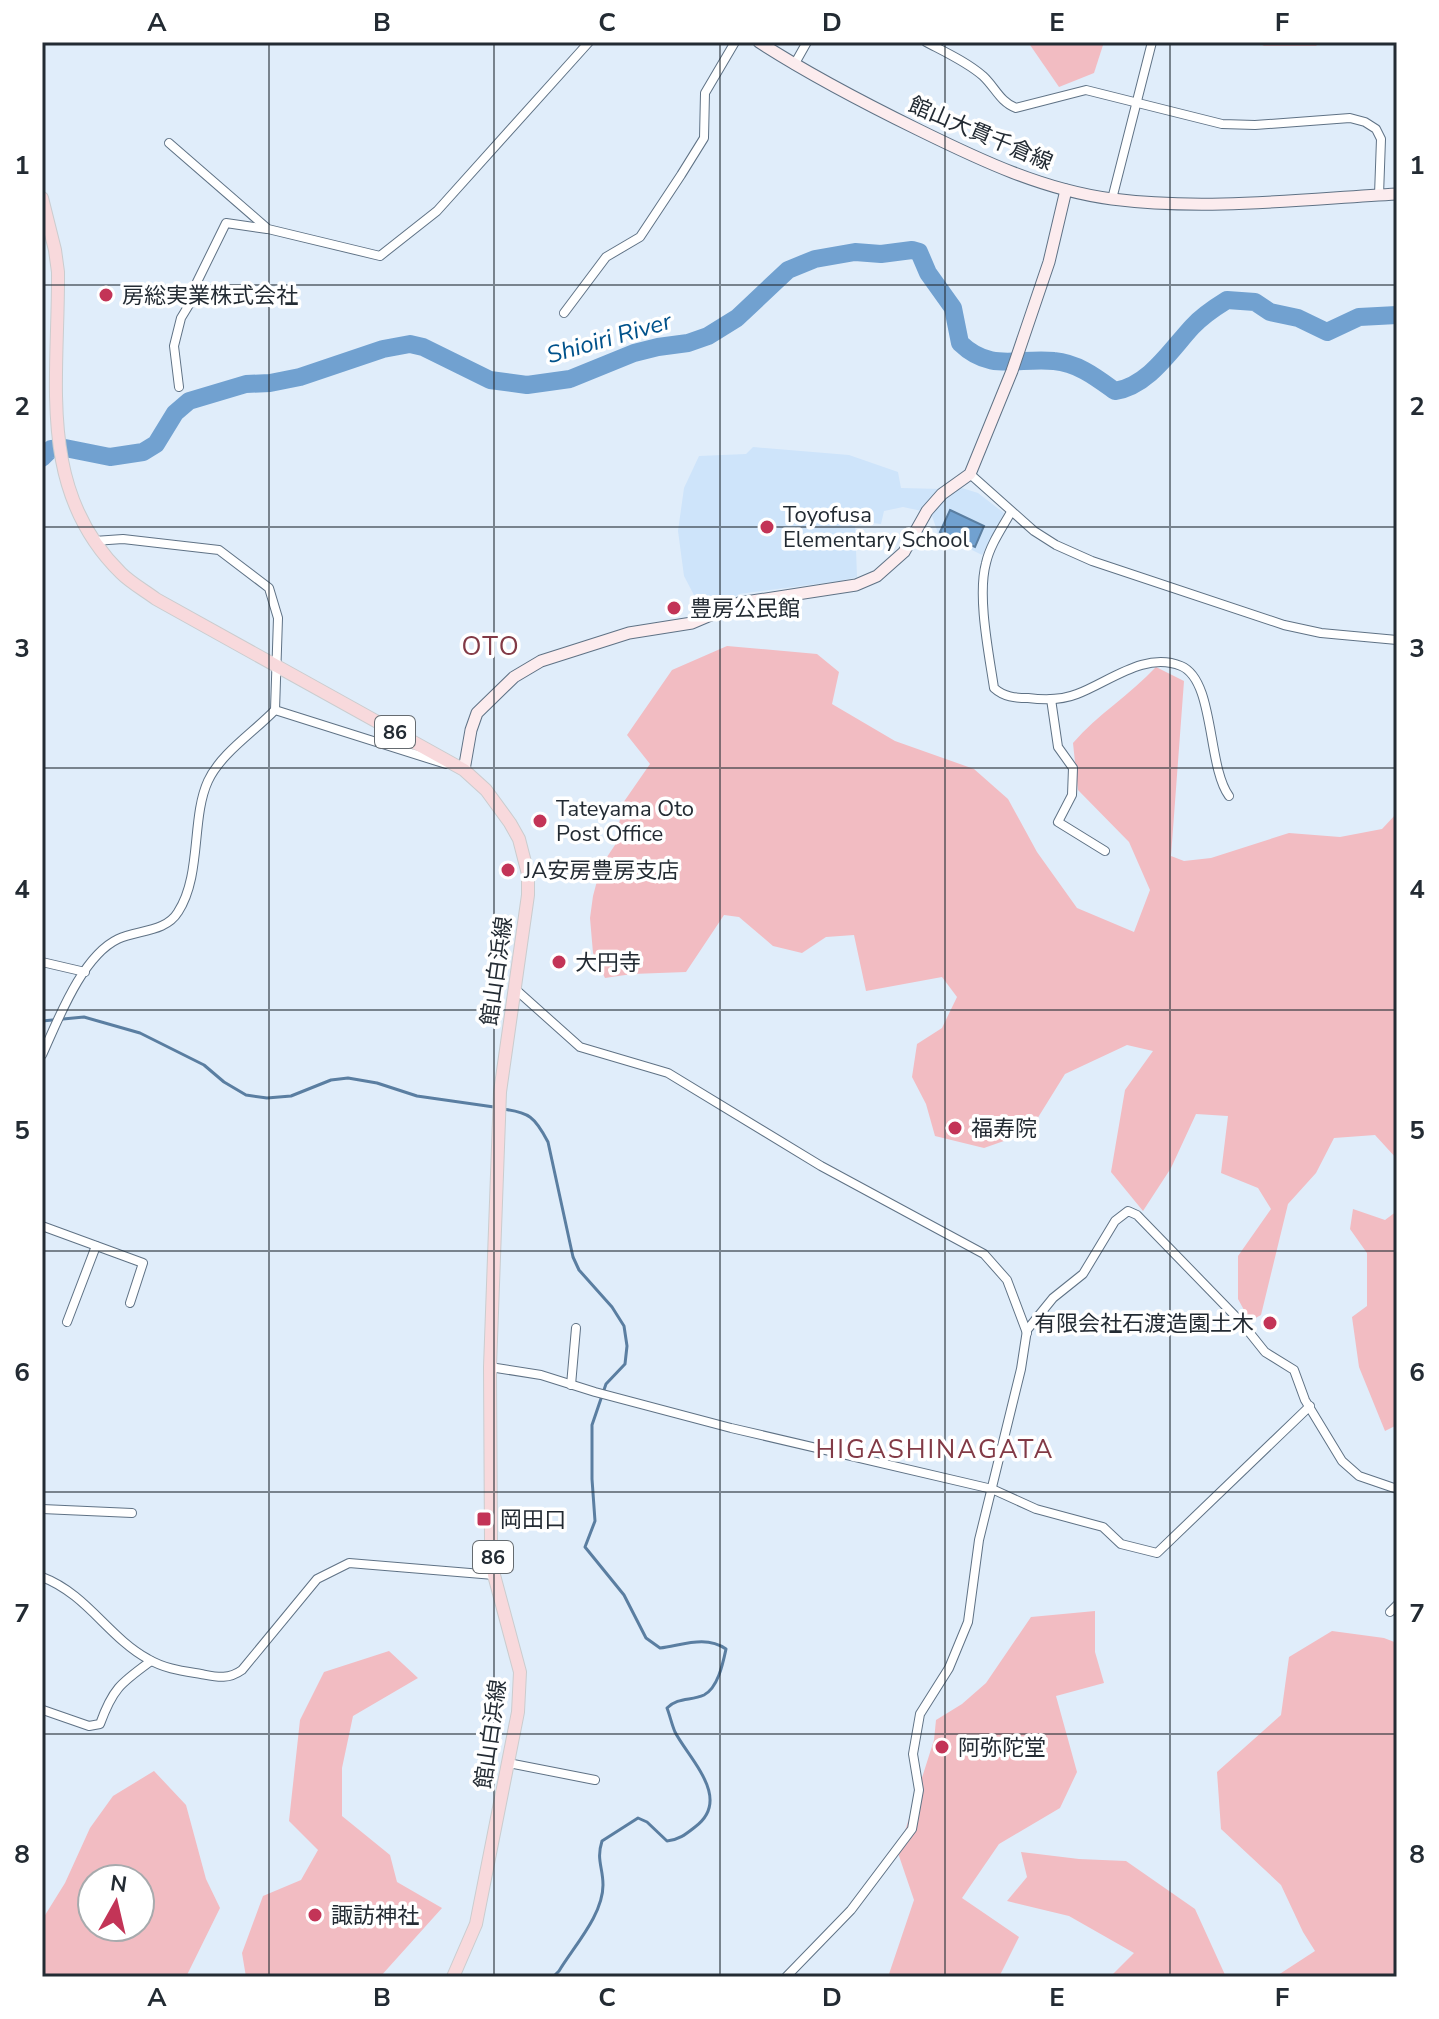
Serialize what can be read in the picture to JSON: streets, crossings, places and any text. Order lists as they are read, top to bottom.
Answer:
{
  "streets": {
    "main road": ["86", "館山白浜線"],
    "street": ["館山大貫千倉線"]
  },
  "districts": ["OTO", "HIGASHINAGATA"],
  "water": ["Shioiri River"],
  "places": {
    "other": [
      "房総実業株式会社",
      "Toyofusa Elementary School",
      "豊房公民館",
      "Tateyama Oto Post Office",
      "JA安房豊房支店",
      "大円寺",
      "福寿院",
      "有限会社石渡造園土木",
      "阿弥陀堂",
      "諏訪神社"
    ],
    "transit": ["岡田口"]
  },
  "north": "top",
  "grid": {
    "columns": [
      "A",
      "B",
      "C",
      "D",
      "E",
      "F"
    ],
    "rows": [
      "1",
      "2",
      "3",
      "4",
      "5",
      "6",
      "7",
      "8"
    ]
  }
}
